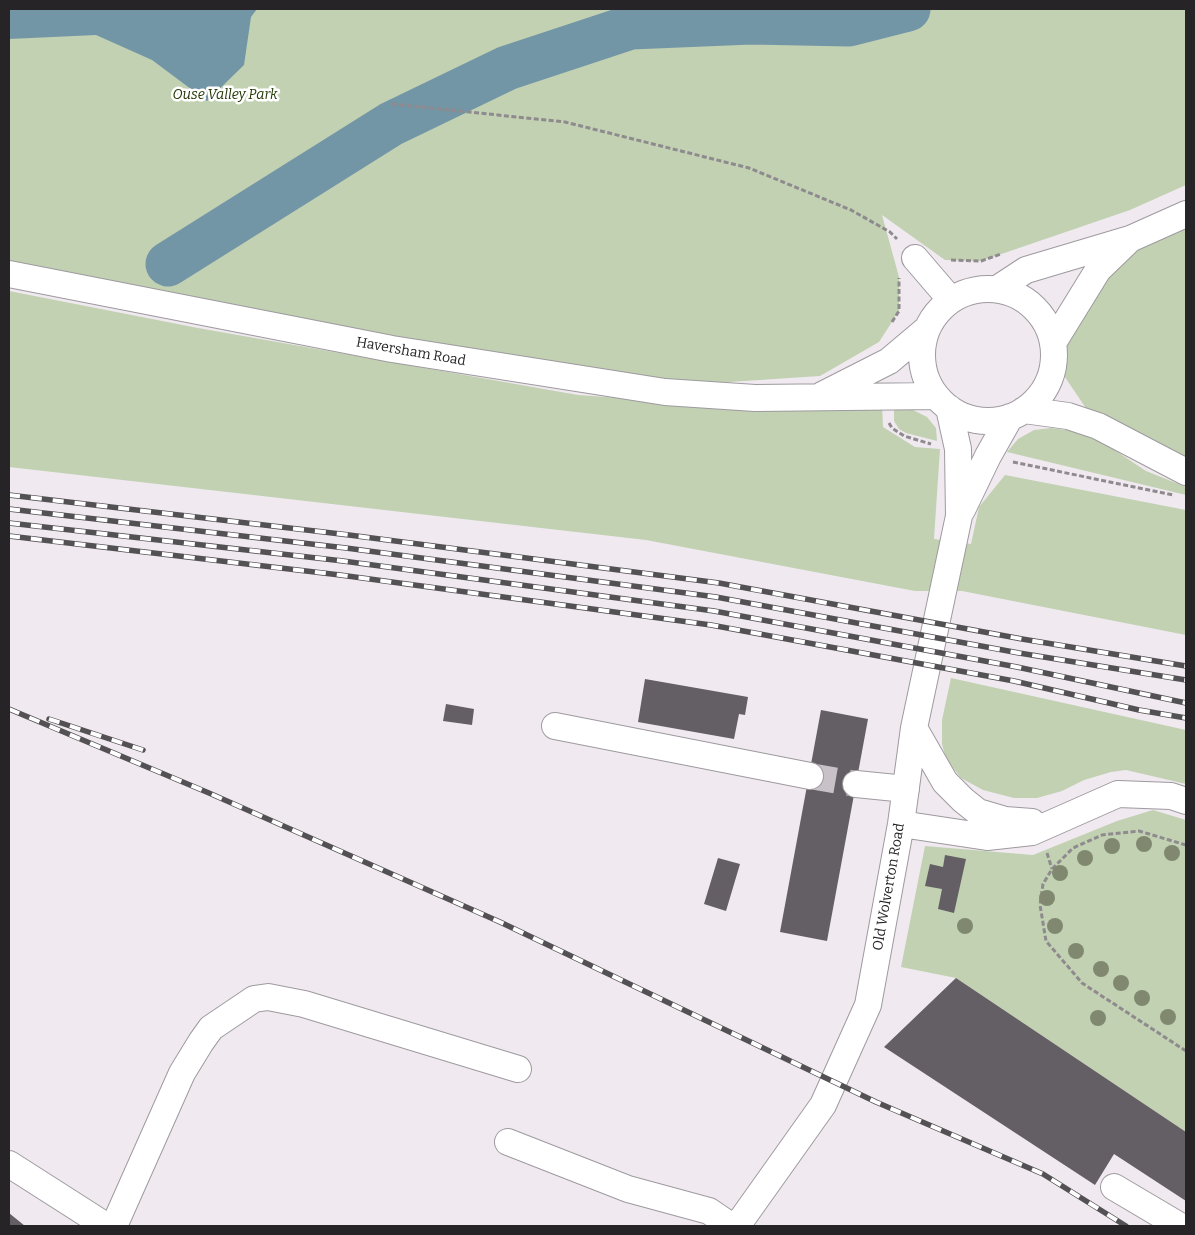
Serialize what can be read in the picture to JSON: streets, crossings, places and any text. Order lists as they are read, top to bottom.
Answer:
{
  "streets": {
    "street": ["Haversham Road", "Old Wolverton Road"]
  },
  "crossings": [
    ["Haversham Road", "Old Wolverton Road"]
  ],
  "parks": ["Ouse Valley Park"]
}
